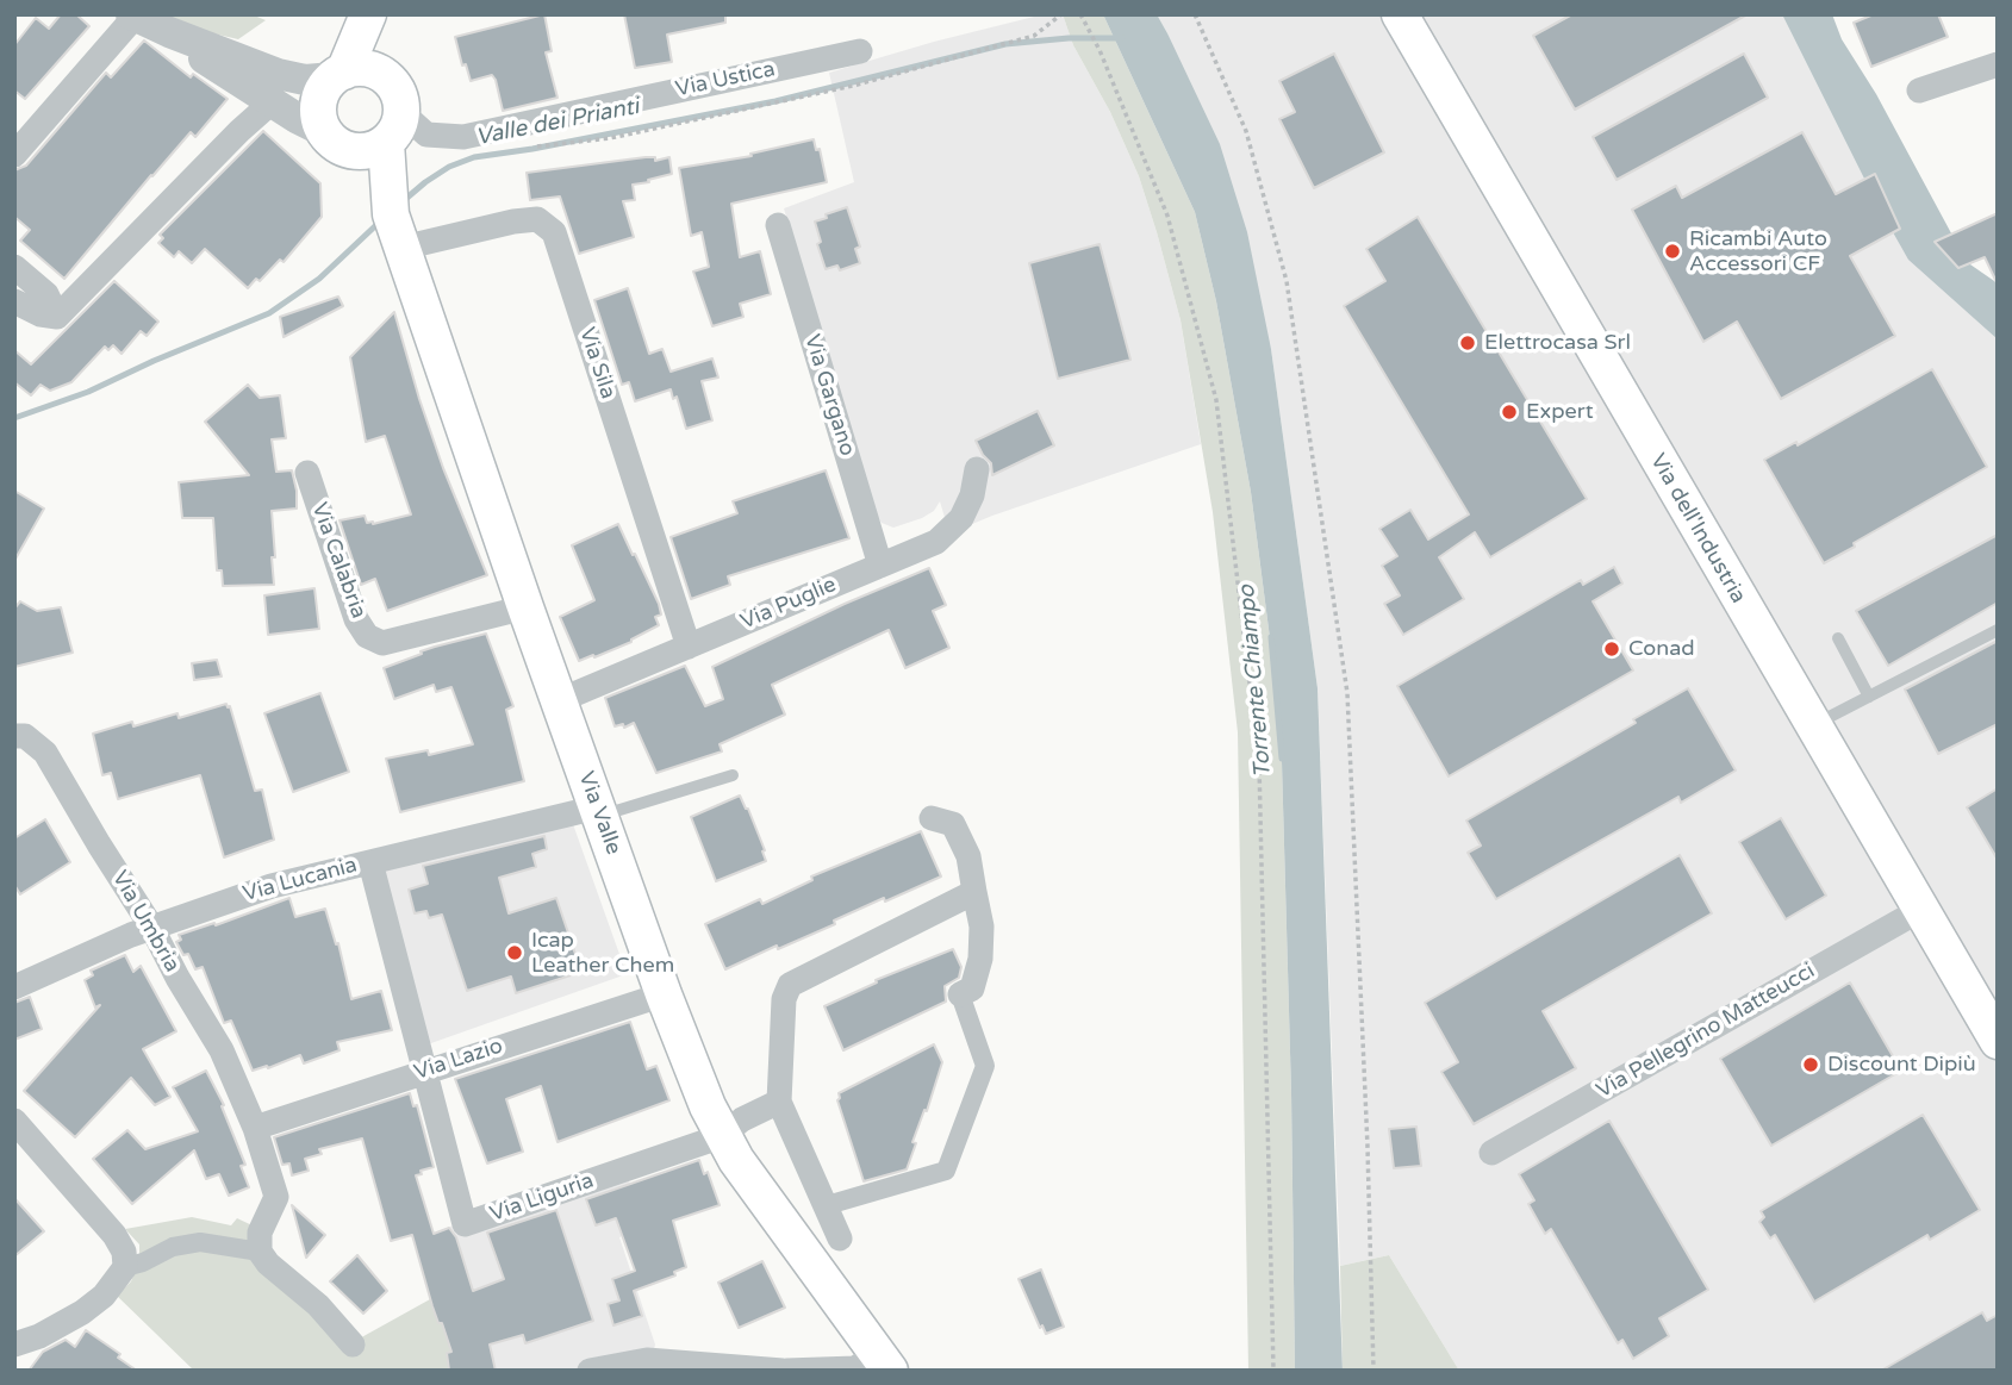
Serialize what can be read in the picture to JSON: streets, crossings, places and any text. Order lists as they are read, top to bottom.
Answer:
{
  "streets": {
    "main road": ["Via dell'Industria", "Via Valle"],
    "street": [
      "Via Ustica",
      "Via Sila",
      "Via Gargano",
      "Via Calabria",
      "Via Puglie",
      "Via Lucania",
      "Via Umbria",
      "Via Pellegrino Matteucci",
      "Via Lazio",
      "Via Liguria"
    ]
  },
  "crossings": [
    ["Via Ustica", "Via Valle"],
    ["Via Sila", "Via Puglie"],
    ["Via Sila", "Via Valle"],
    ["Via Gargano", "Via Puglie"],
    ["Via dell'Industria", "Via Pellegrino Matteucci"],
    ["Via Calabria", "Via Valle"],
    ["Via Puglie", "Via Valle"],
    ["Via Valle", "Via Lucania"],
    ["Via Valle", "Via Lazio"],
    ["Via Valle", "Via Liguria"],
    ["Via Lucania", "Via Umbria"],
    ["Via Umbria", "Via Lazio"],
    ["Via Lazio", "Via Liguria"]
  ],
  "water": ["Valle dei Prianti", "Torrente Chiampo"],
  "places": [
    "Ricambi Auto Accessori CF",
    "Elettrocasa Srl",
    "Expert",
    "Conad",
    "Icap Leather Chem",
    "Discount Dipiù"
  ]
}
